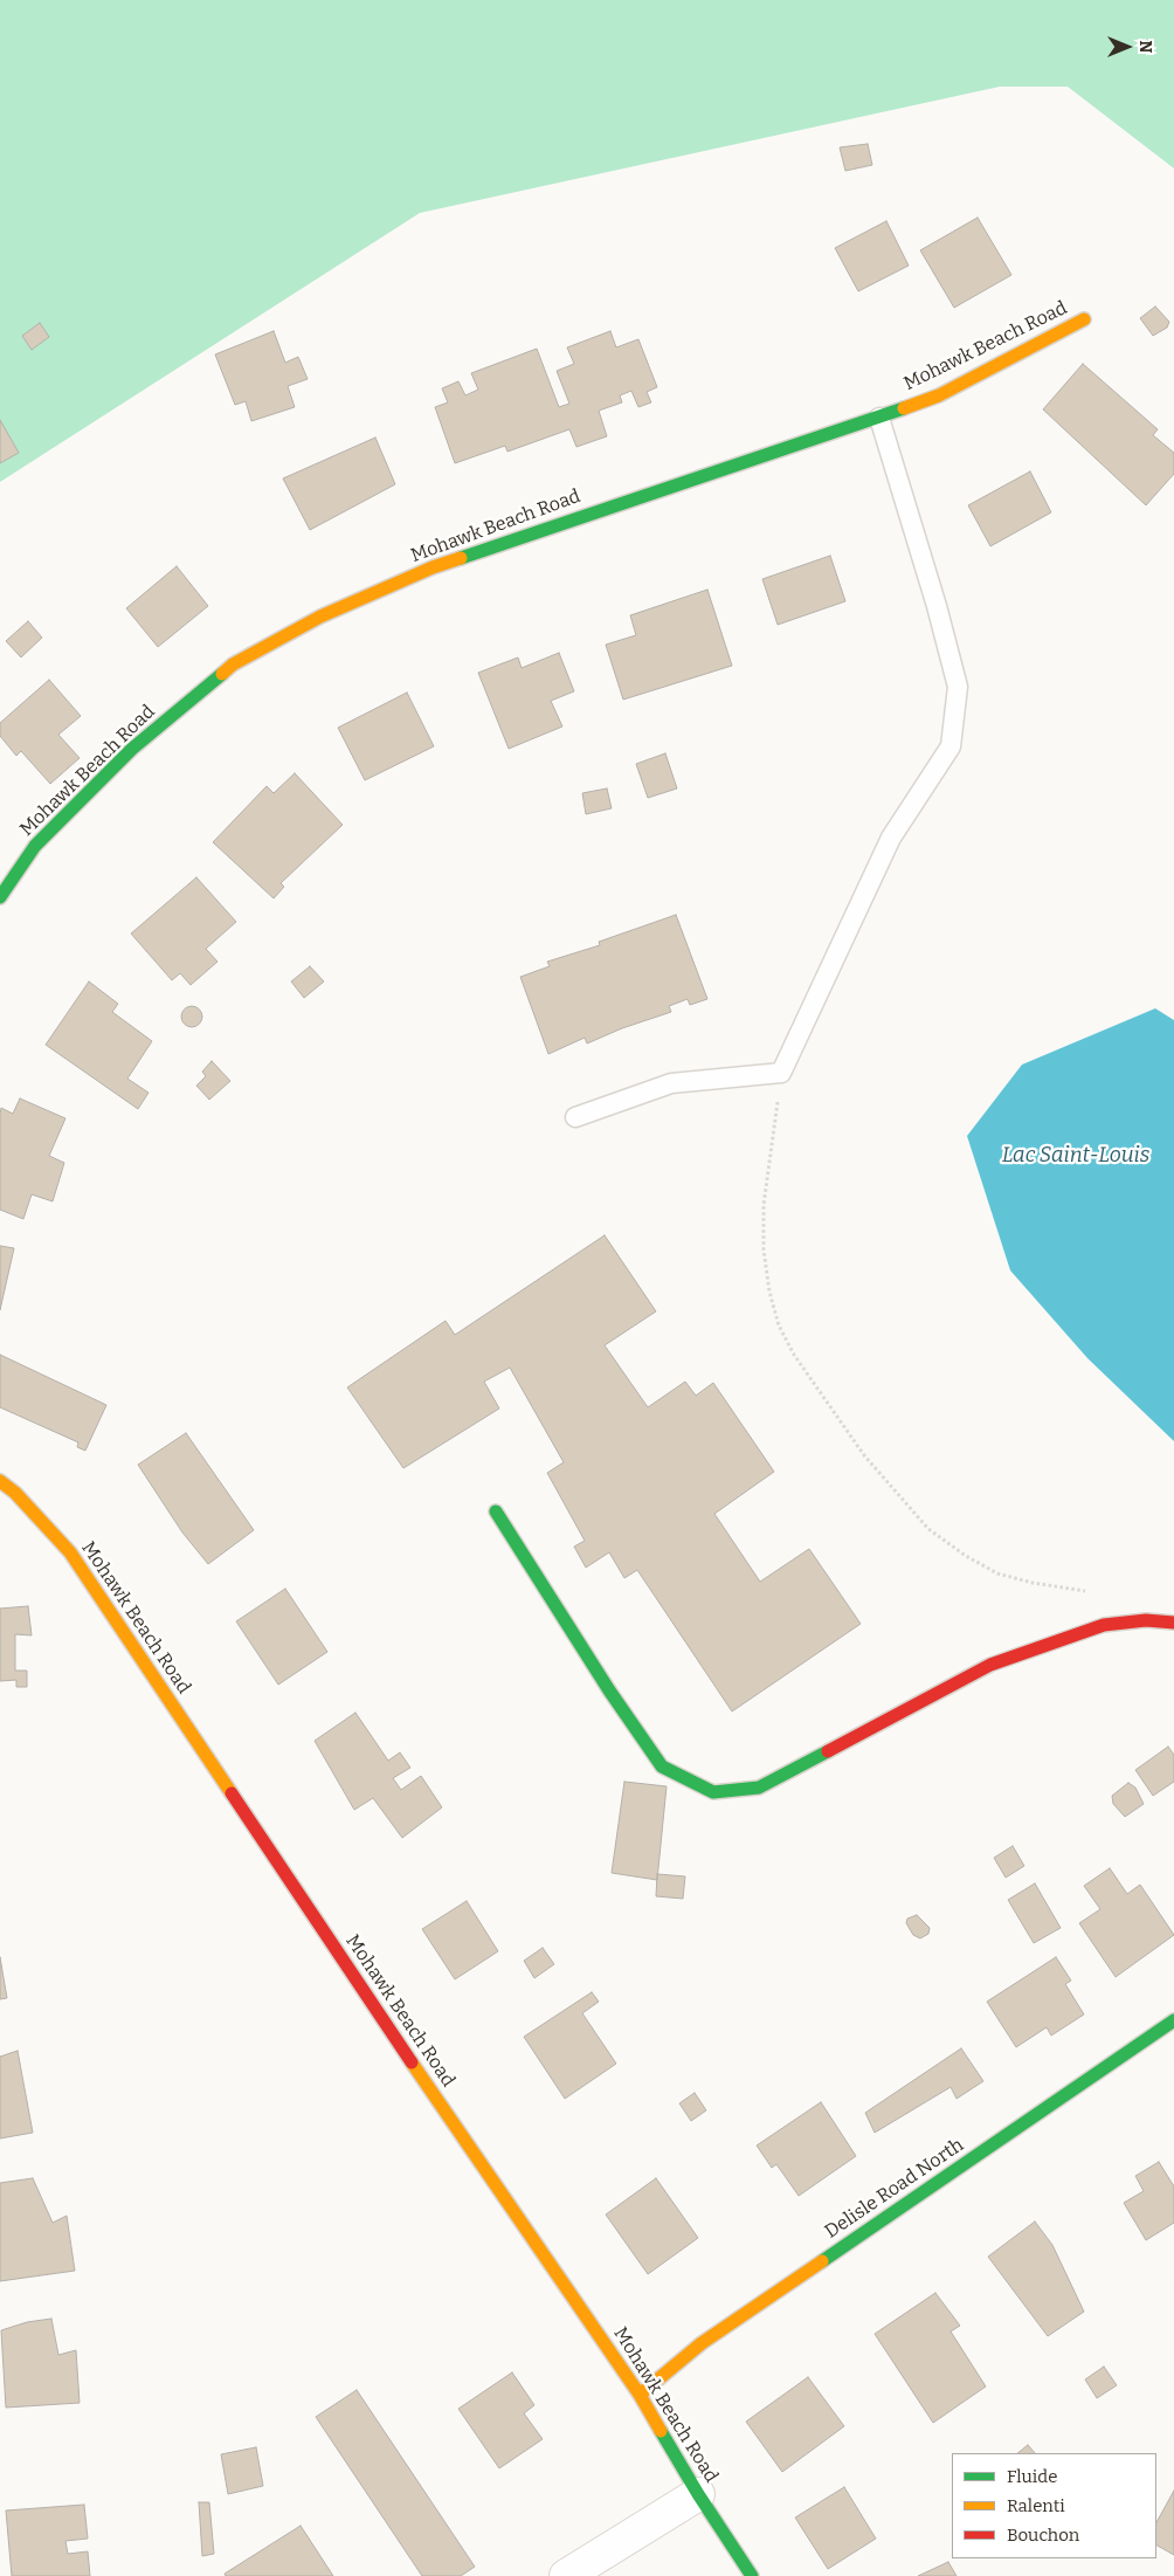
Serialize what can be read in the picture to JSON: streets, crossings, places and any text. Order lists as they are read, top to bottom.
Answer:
{
  "streets": {
    "street": ["Mohawk Beach Road", "Delisle Road North"]
  },
  "crossings": [
    ["Mohawk Beach Road", "Delisle Road North"]
  ],
  "water": ["Lac Saint-Louis"],
  "legend": ["Fluide", "Ralenti", "Bouchon"],
  "north": "right"
}
